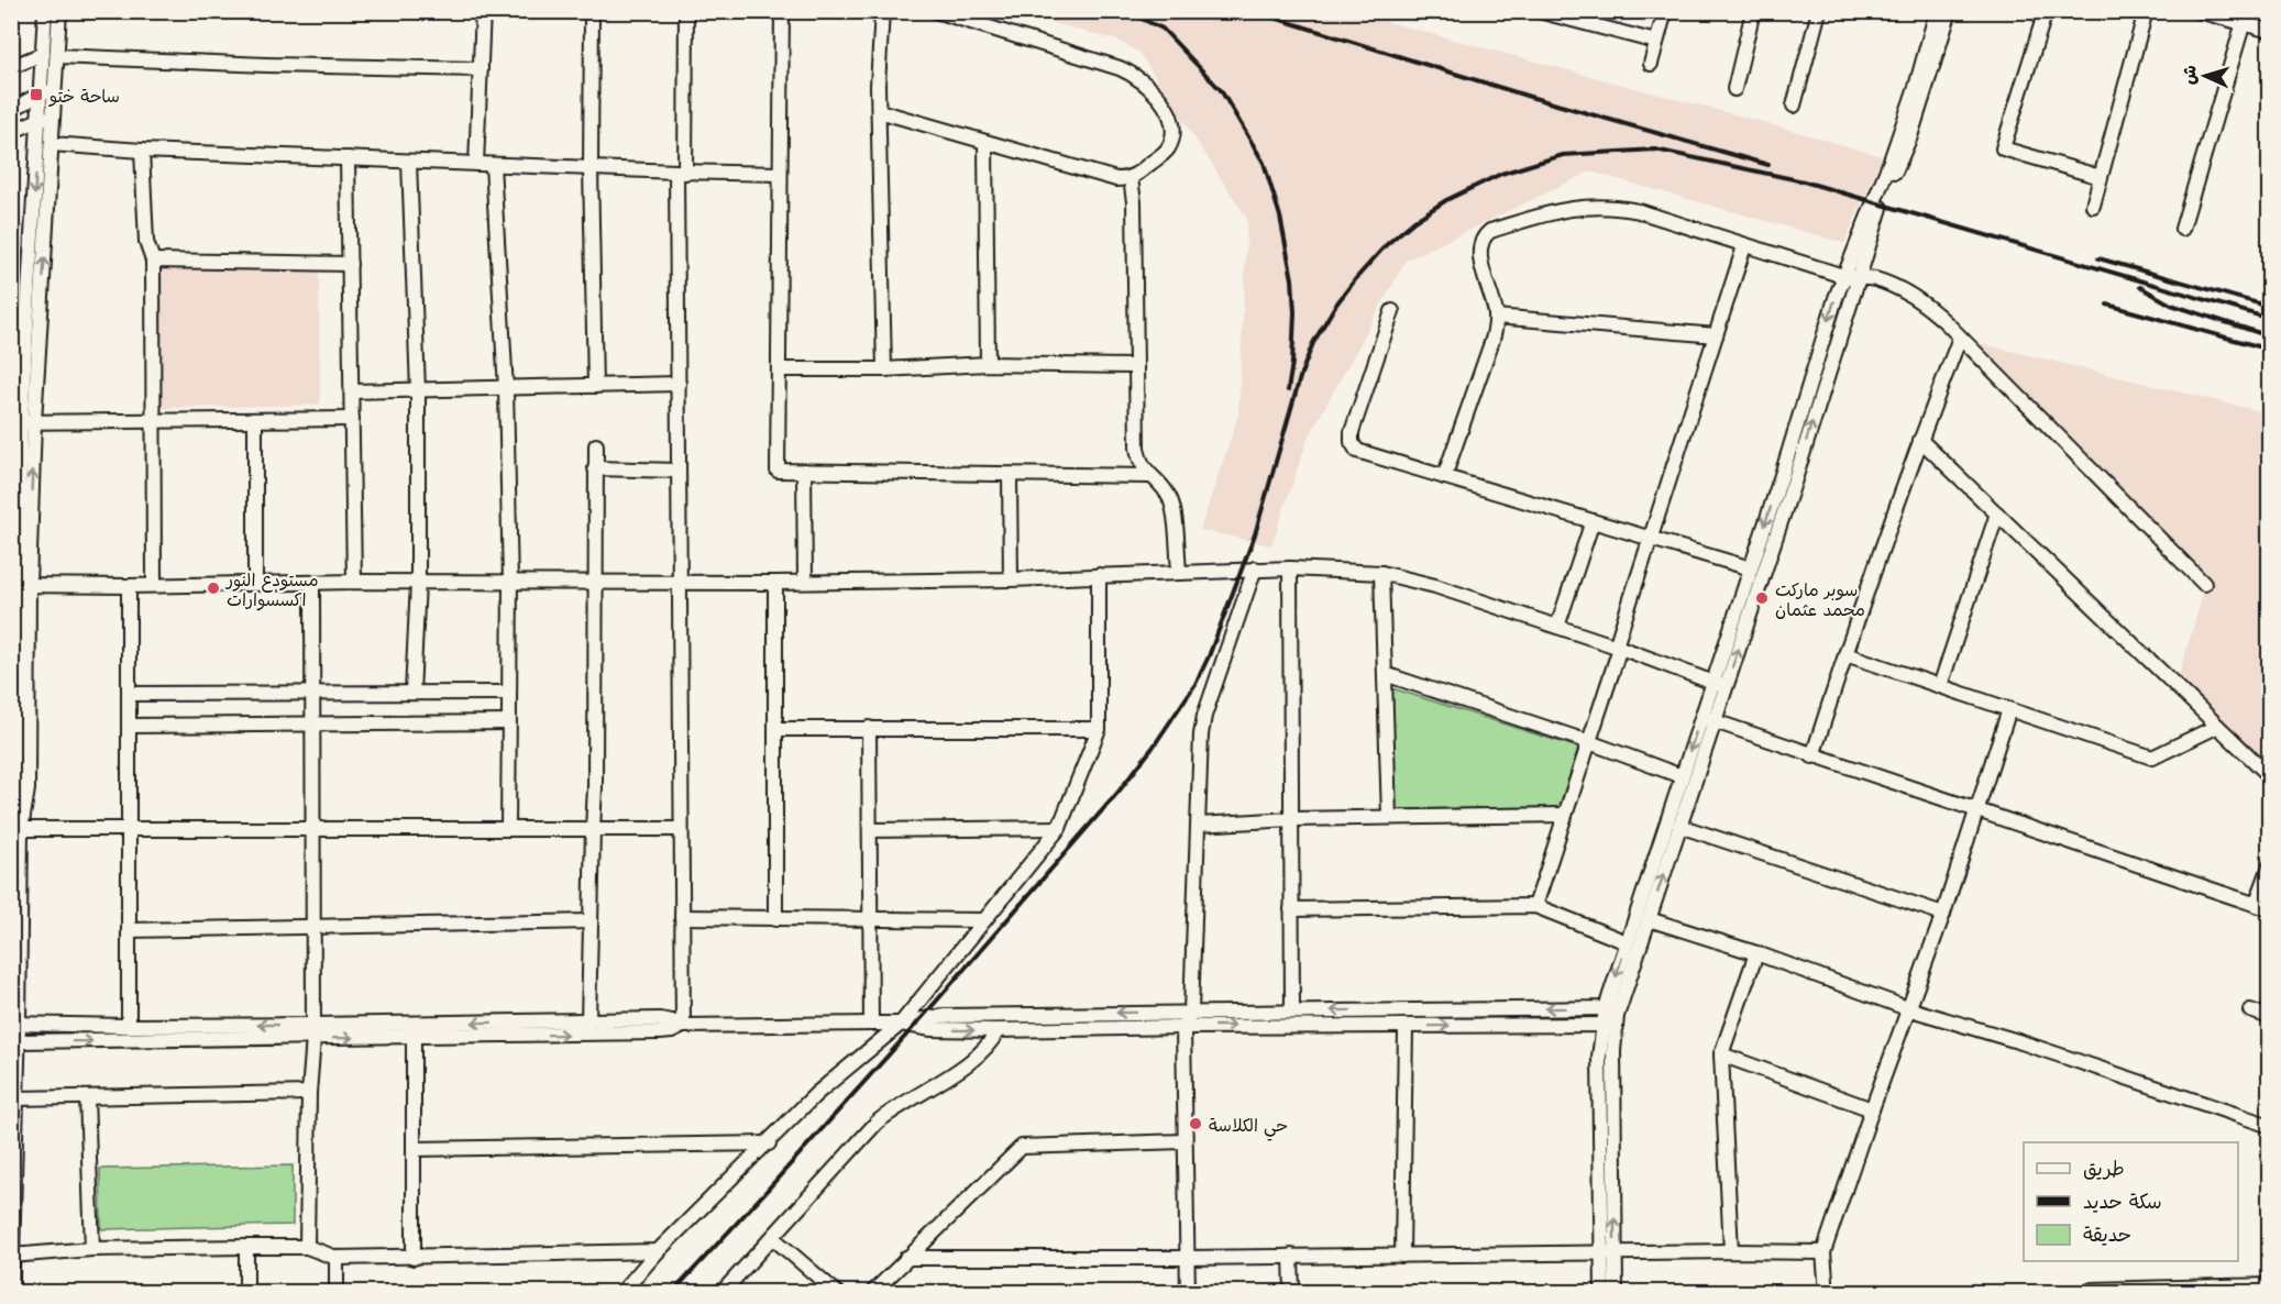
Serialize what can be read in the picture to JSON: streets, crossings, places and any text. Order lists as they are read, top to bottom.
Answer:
{
  "places": {
    "transit": ["ساحة ختو"],
    "other": ["مستودع النور اكسسوارات", "سوبر ماركت محمد عثمان", "حي الكلاسة"]
  },
  "legend": ["طريق", "سكة حديد", "حديقة"],
  "north": "left"
}
